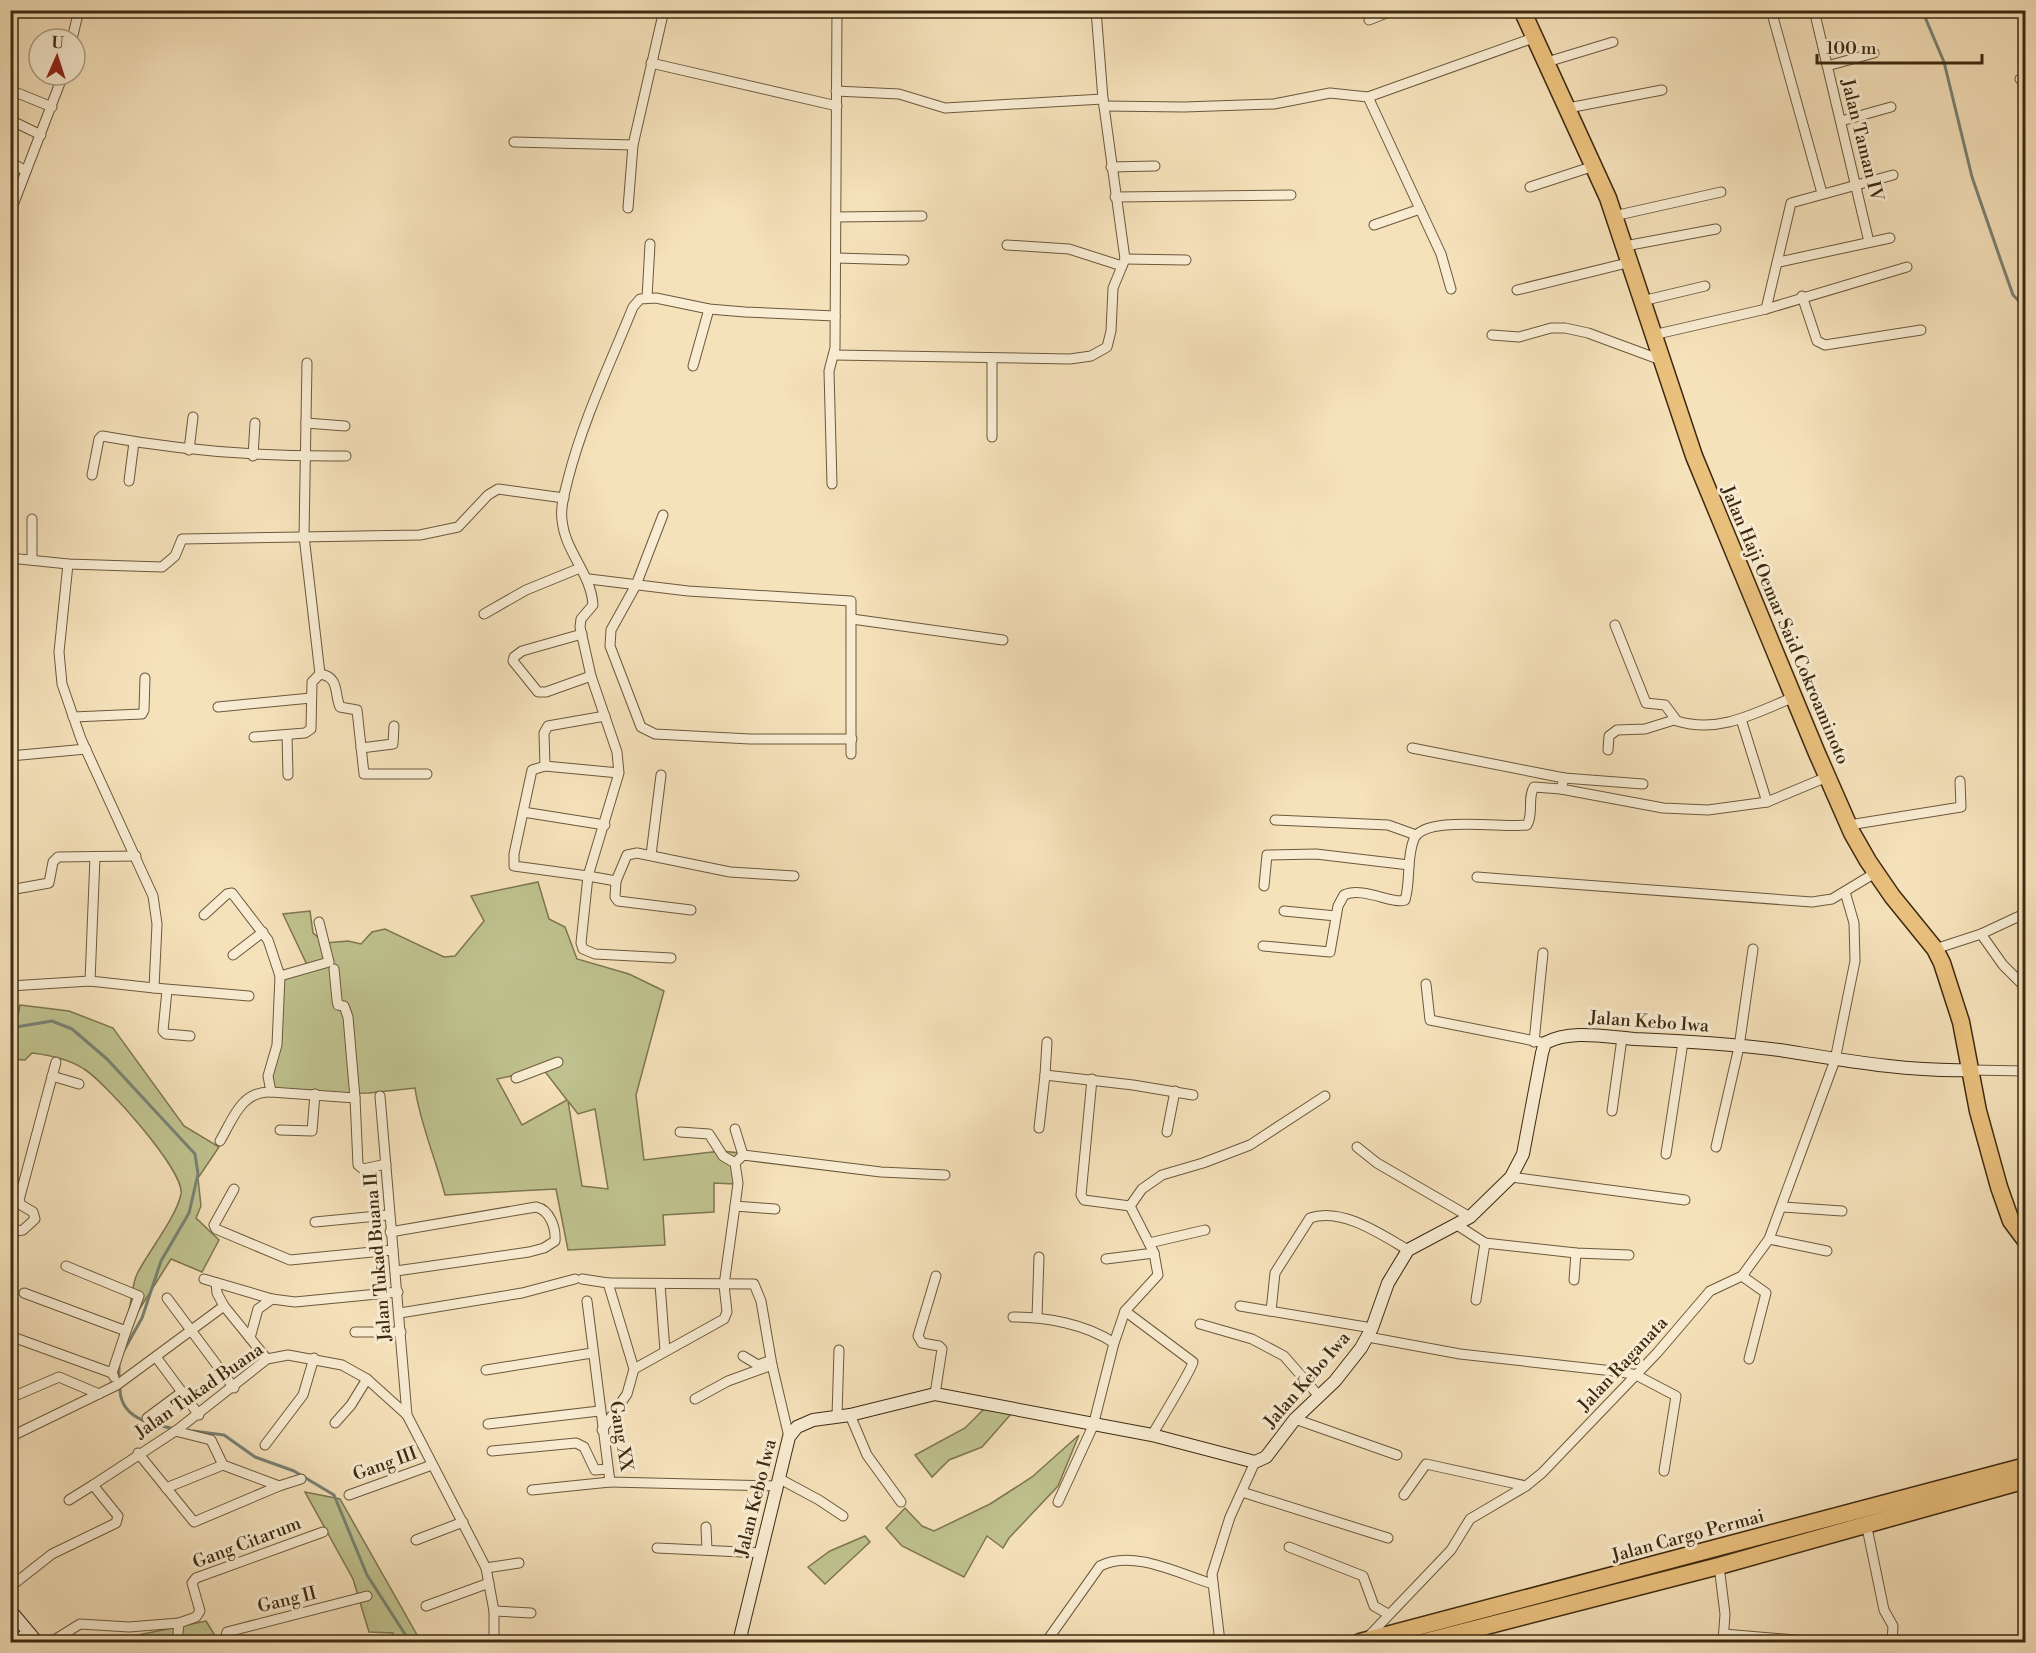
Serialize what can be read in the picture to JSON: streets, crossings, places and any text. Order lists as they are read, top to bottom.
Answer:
{
  "streets": {
    "highway": ["Jalan Haji Oemar Said Cokroaminoto", "Jalan Cargo Permai"],
    "street": [
      "Jalan Taman IV",
      "Jalan Kebo Iwa",
      "Jalan Tukad Buana II",
      "Jalan Raganata",
      "Jalan Tukad Buana",
      "Gang XX",
      "Gang III",
      "Gang Citarum",
      "Gang II"
    ]
  },
  "crossings": [
    ["Jalan Haji Oemar Said Cokroaminoto", "Jalan Kebo Iwa"],
    ["Jalan Kebo Iwa", "Jalan Raganata"],
    ["Jalan Kebo Iwa", "Gang XX"],
    ["Jalan Tukad Buana II", "Jalan Tukad Buana"],
    ["Jalan Raganata", "Jalan Cargo Permai"],
    ["Jalan Tukad Buana", "Gang III"]
  ],
  "scale_bar": "100 m",
  "north": "top"
}
